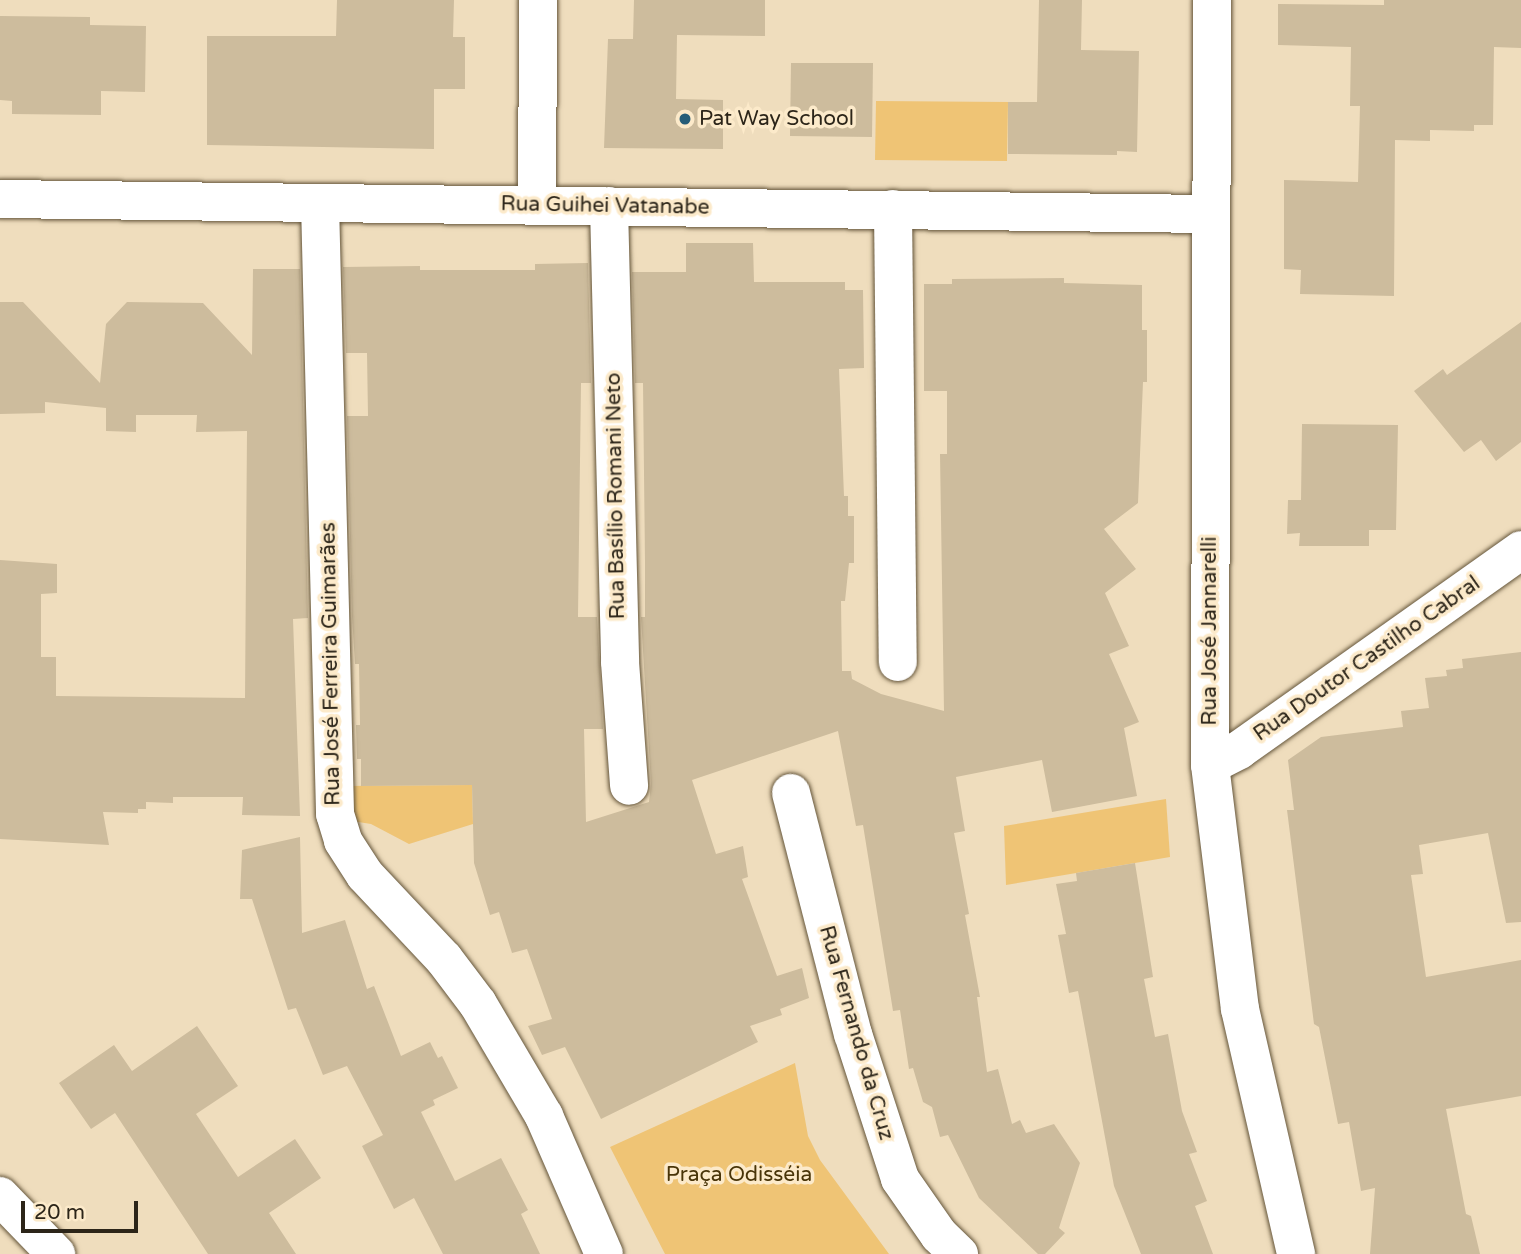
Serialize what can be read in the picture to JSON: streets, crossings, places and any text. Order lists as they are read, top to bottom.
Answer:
{
  "streets": {
    "street": [
      "Rua Guihei Vatanabe",
      "Rua Basílio Romani Neto",
      "Rua José Jannarelli",
      "Rua Doutor Castilho Cabral",
      "Rua José Ferreira Guimarães",
      "Rua Fernando da Cruz"
    ]
  },
  "crossings": [
    ["Rua Guihei Vatanabe", "Rua Basílio Romani Neto"],
    ["Rua Guihei Vatanabe", "Rua José Jannarelli"],
    ["Rua Guihei Vatanabe", "Rua José Ferreira Guimarães"],
    ["Rua José Jannarelli", "Rua Doutor Castilho Cabral"]
  ],
  "parks": ["Praça Odisséia"],
  "places": ["Pat Way School"],
  "scale_bar": "20 m"
}
